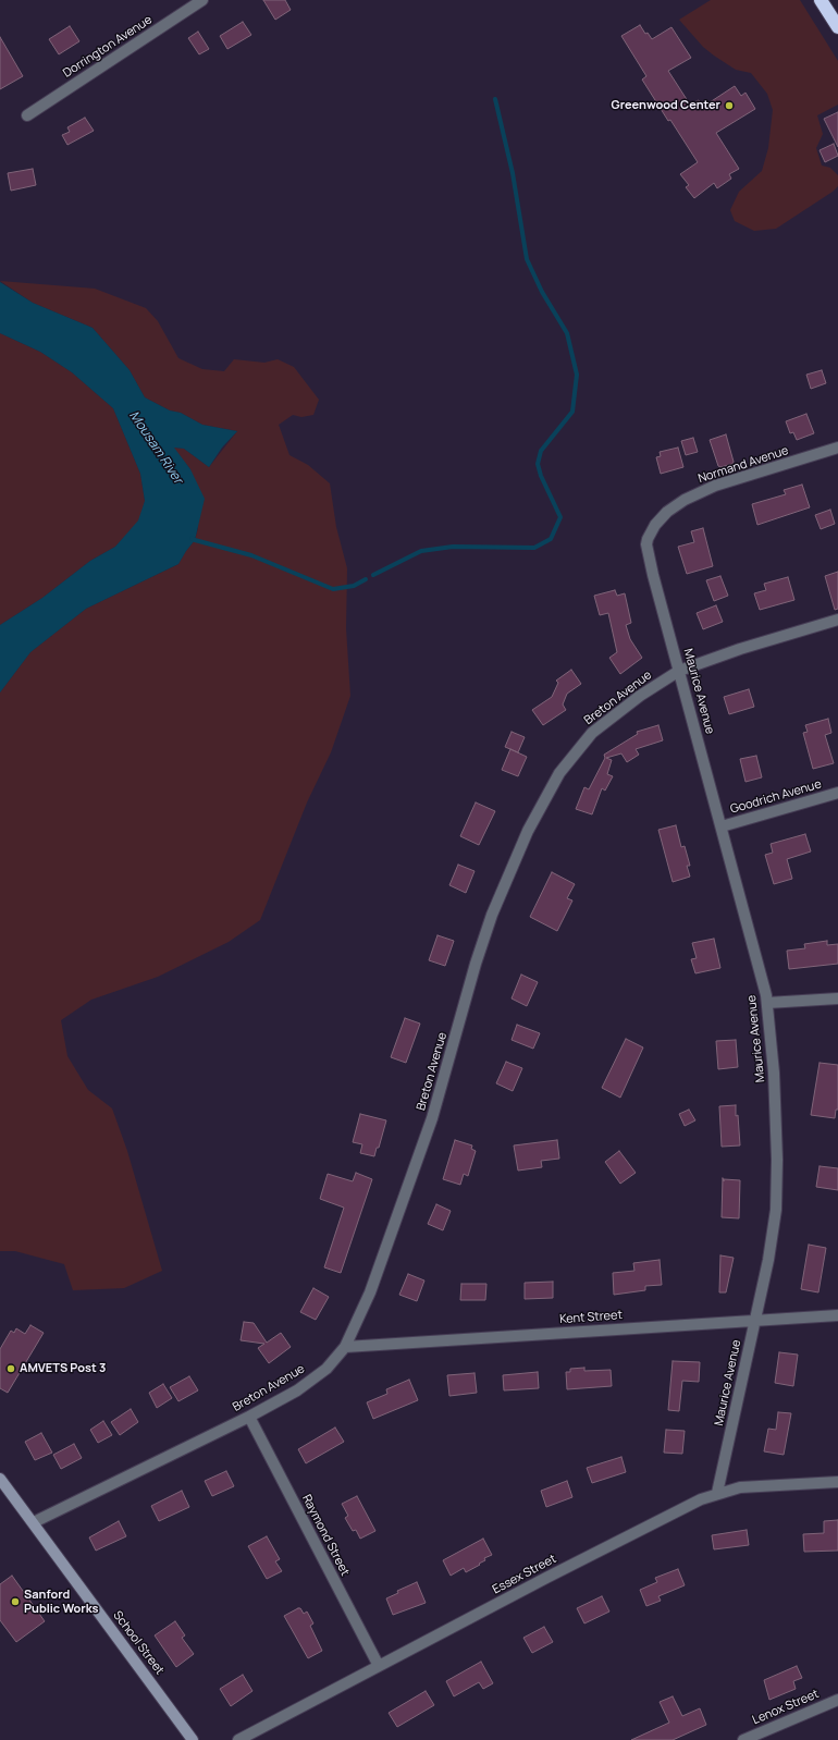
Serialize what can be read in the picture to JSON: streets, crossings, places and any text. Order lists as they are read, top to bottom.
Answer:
{
  "streets": {
    "street": [
      "Dorrington Avenue",
      "Normand Avenue",
      "Maurice Avenue",
      "Breton Avenue",
      "Goodrich Avenue",
      "Kent Street",
      "Raymond Street",
      "Essex Street",
      "School Street",
      "Lenox Street"
    ]
  },
  "crossings": [
    ["Normand Avenue", "Maurice Avenue"],
    ["Maurice Avenue", "Breton Avenue"],
    ["Maurice Avenue", "Goodrich Avenue"],
    ["Maurice Avenue", "Kent Street"],
    ["Maurice Avenue", "Essex Street"],
    ["Breton Avenue", "Kent Street"],
    ["Breton Avenue", "Raymond Street"],
    ["Breton Avenue", "School Street"],
    ["Raymond Street", "Essex Street"]
  ],
  "water": ["Mousam River"],
  "places": ["Greenwood Center", "AMVETS Post 3", "Sanford Public Works"]
}
